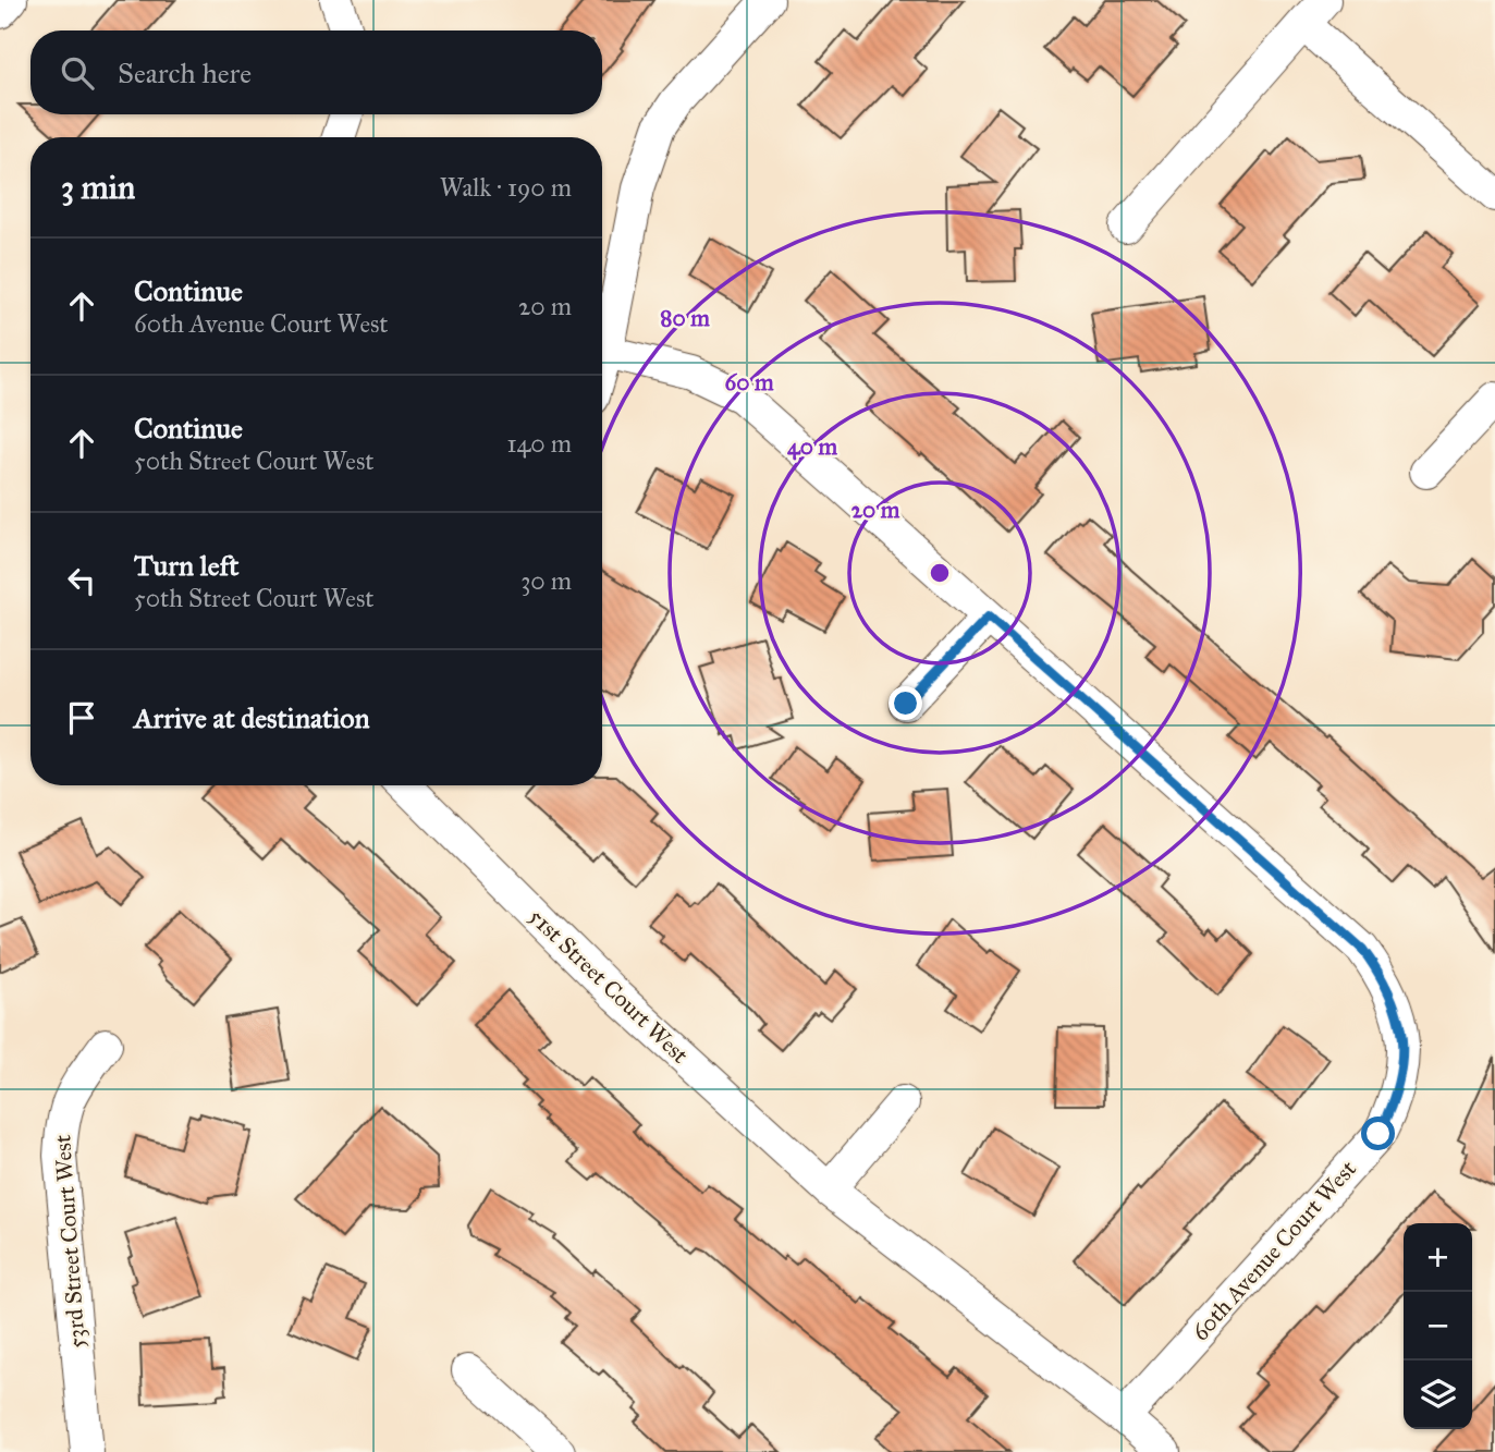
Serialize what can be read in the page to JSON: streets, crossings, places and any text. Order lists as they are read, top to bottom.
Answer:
{
  "streets": {
    "street": ["51st Street Court West", "53rd Street Court West", "60th Avenue Court West"]
  },
  "crossings": [
    ["51st Street Court West", "60th Avenue Court West"]
  ],
  "page": {
    "search": "Search here",
    "heading": ["3 min", "Walk · 190 m"],
    "list": [
      ["Continue", "60th Avenue Court West", "20 m"],
      ["Continue", "50th Street Court West", "140 m"],
      ["Turn left", "50th Street Court West", "30 m"],
      "Arrive at destination"
    ],
    "map_buttons": ["+", "−"]
  },
  "rings": [
    "80 m",
    "60 m",
    "40 m",
    "20 m"
  ]
}
